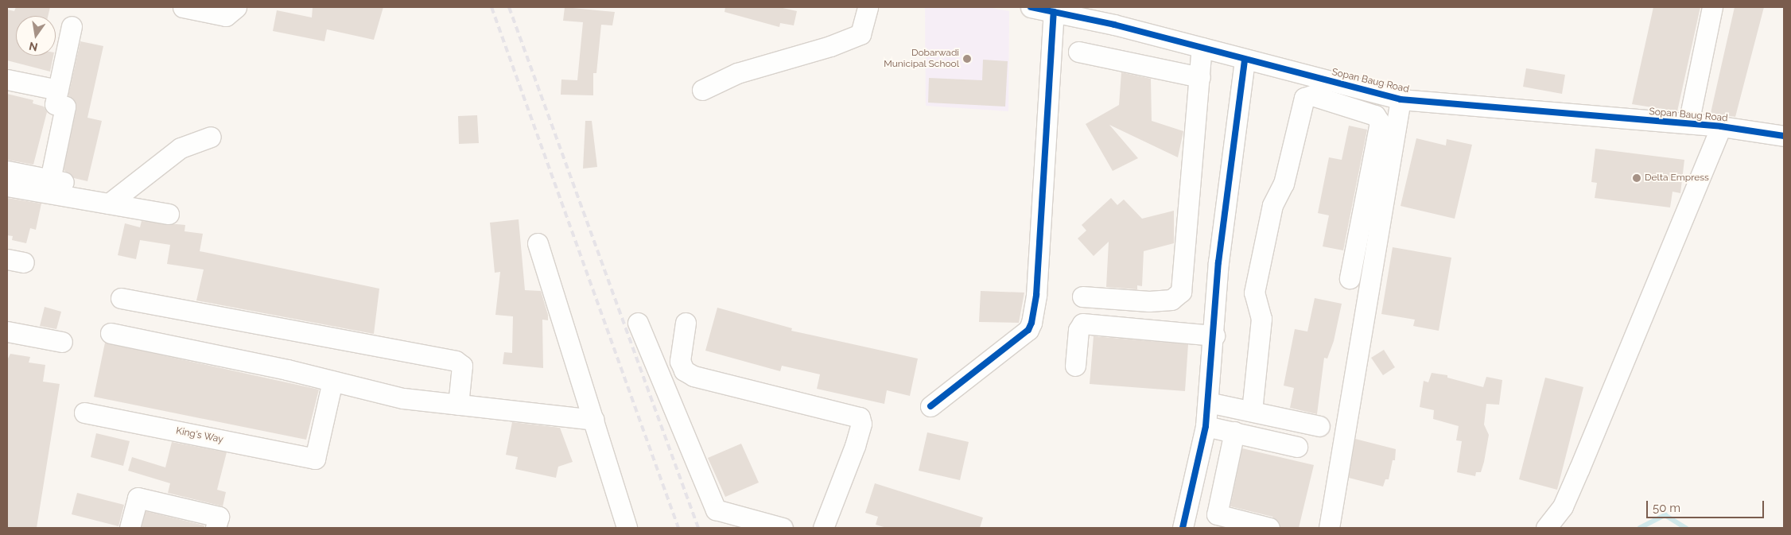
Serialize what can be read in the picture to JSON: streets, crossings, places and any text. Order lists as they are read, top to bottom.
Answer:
{
  "streets": {
    "street": ["Sopan Baug Road", "King's Way"]
  },
  "places": ["Dobarwadi Municipal School", "Delta Empress"],
  "scale_bar": "50 m",
  "north": "bottom"
}
